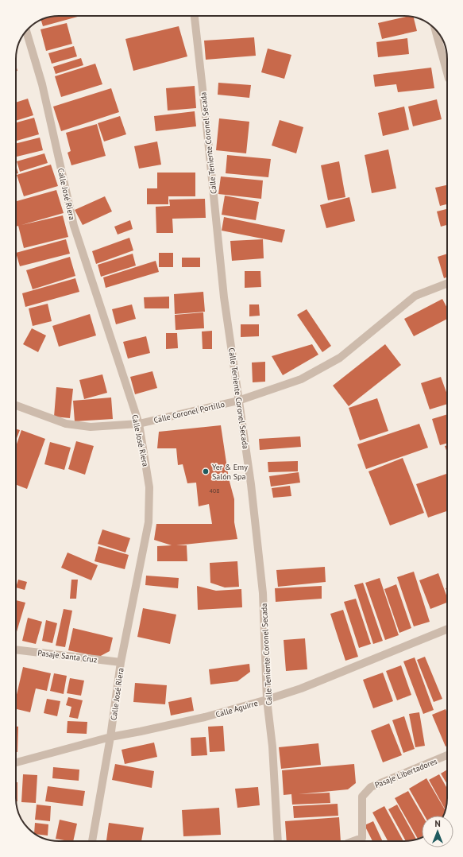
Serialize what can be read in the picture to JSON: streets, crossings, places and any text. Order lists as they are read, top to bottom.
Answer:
{
  "streets": {
    "street": [
      "Calle Teniente Coronel Secada",
      "Calle José Riera",
      "Calle Coronel Portillo",
      "Pasaje Santa Cruz",
      "Calle Aguirre",
      "Pasaje Libertadores"
    ]
  },
  "crossings": [
    ["Calle Teniente Coronel Secada", "Calle Coronel Portillo"],
    ["Calle Teniente Coronel Secada", "Calle Aguirre"],
    ["Calle José Riera", "Calle Coronel Portillo"],
    ["Calle José Riera", "Pasaje Santa Cruz"],
    ["Calle José Riera", "Calle Aguirre"]
  ],
  "places": ["Yer & Emy Salón Spa"],
  "house_numbers": ["408"],
  "north": "top"
}
